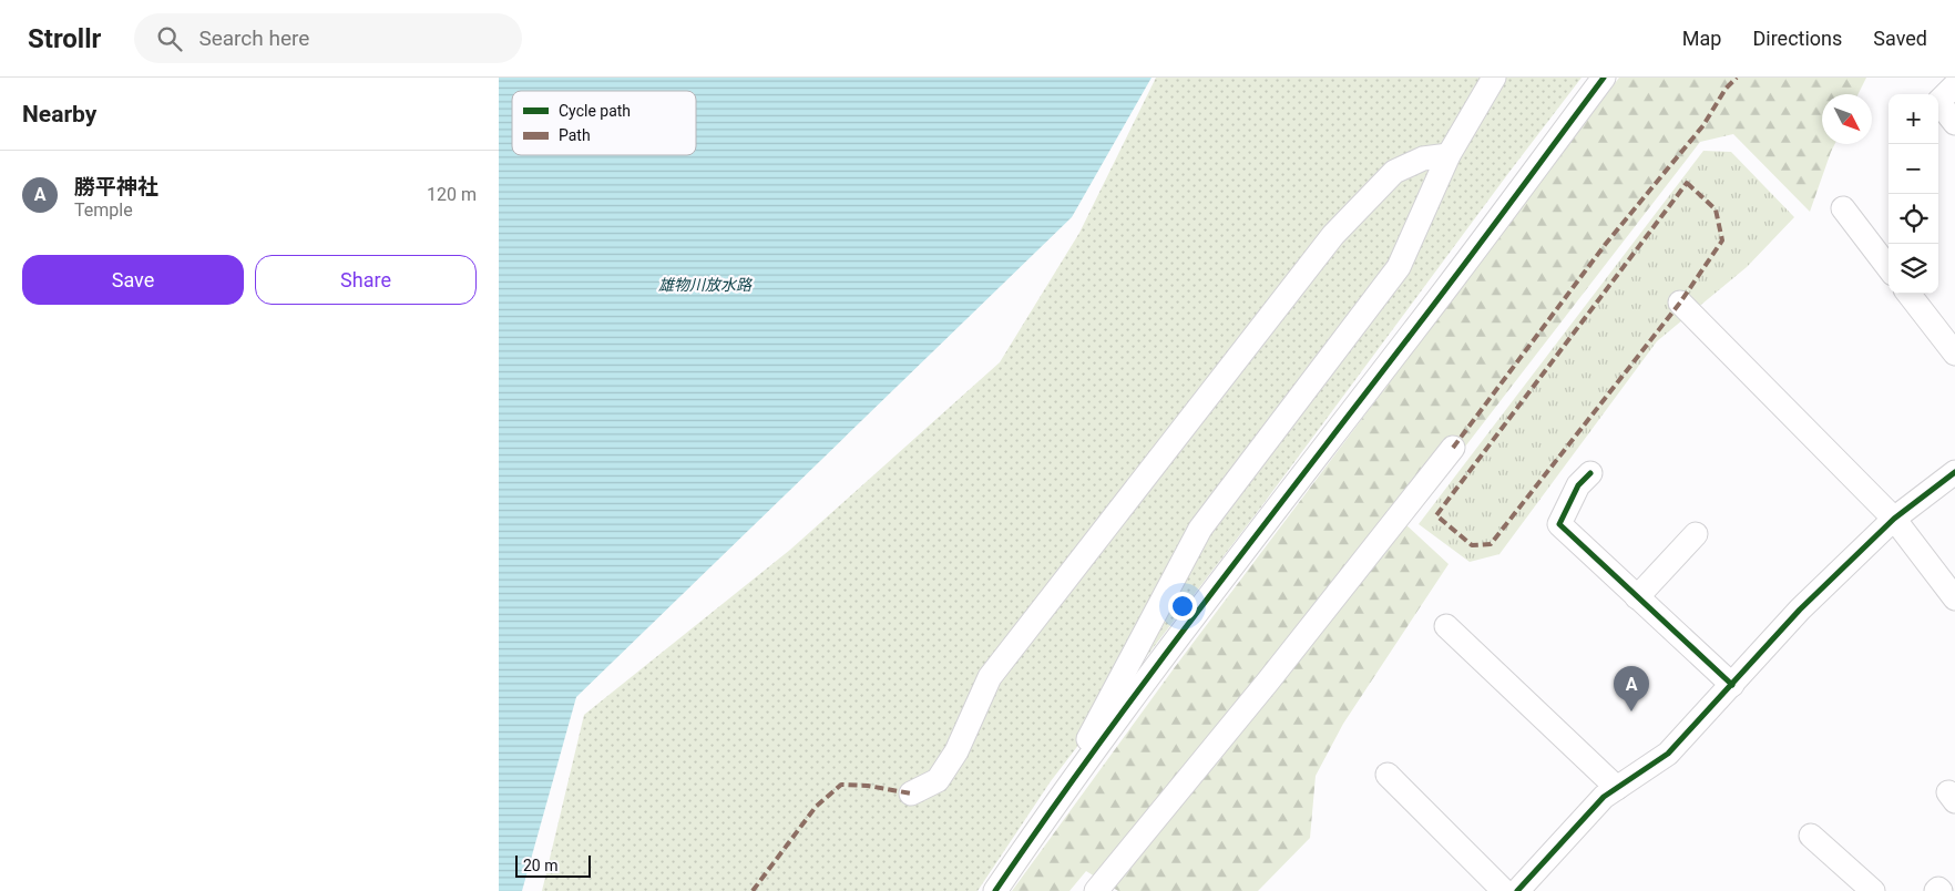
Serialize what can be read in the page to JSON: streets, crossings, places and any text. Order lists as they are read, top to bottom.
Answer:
{
  "water": ["雄物川放水路"],
  "legend": ["Cycle path", "Path"],
  "scale_bar": "20 m",
  "north": "bottom right",
  "page": {
    "header": "Strollr",
    "search": "Search here",
    "nav": ["Map", "Directions", "Saved"],
    "heading": "Nearby",
    "map_buttons": ["+", "−"],
    "list": [
      {
        "mark": "A",
        "name": "勝平神社",
        "note": "Temple",
        "value": "120 m"
      }
    ],
    "buttons": ["Save", "Share"],
    "pins": "A",
    "scale": "20 m"
  }
}
